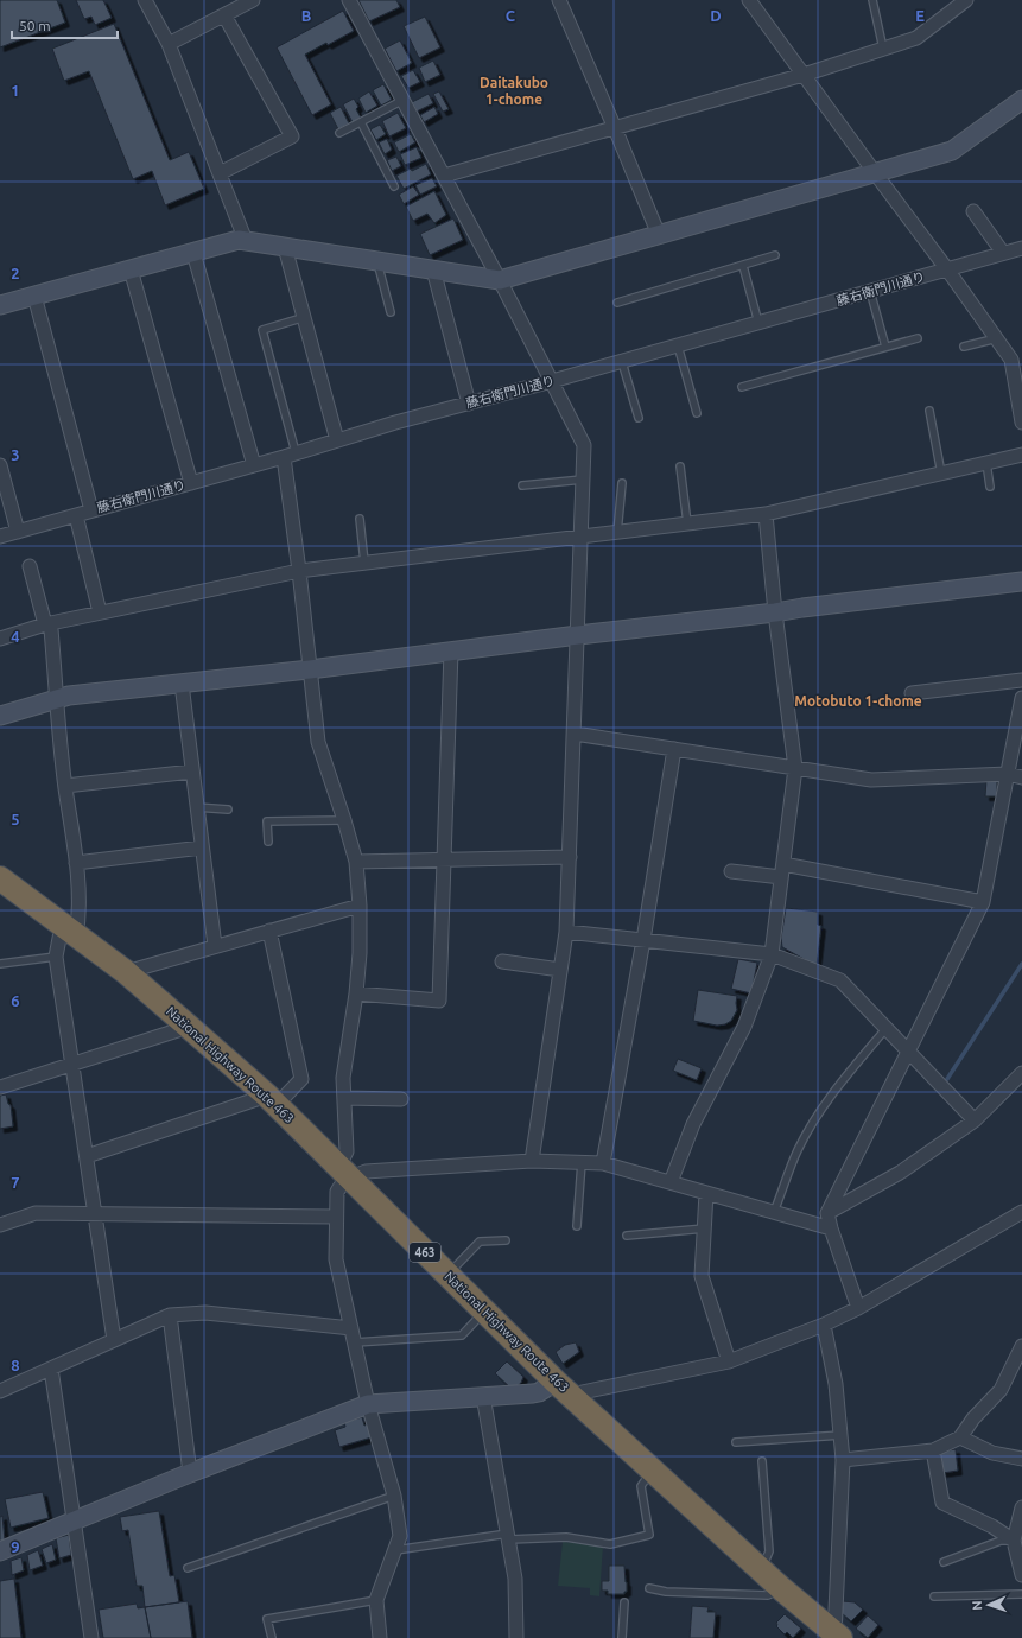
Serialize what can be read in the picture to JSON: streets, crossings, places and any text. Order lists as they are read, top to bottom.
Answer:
{
  "streets": {
    "highway": ["National Highway Route 463", "463"],
    "street": ["藤右衛門川通り"]
  },
  "districts": ["Daitakubo 1-chome", "Motobuto 1-chome"],
  "scale_bar": "50 m",
  "north": "left",
  "grid": {
    "columns": [
      "B",
      "C",
      "D",
      "E"
    ],
    "rows": [
      "1",
      "2",
      "3",
      "4",
      "5",
      "6",
      "7",
      "8",
      "9"
    ]
  }
}
